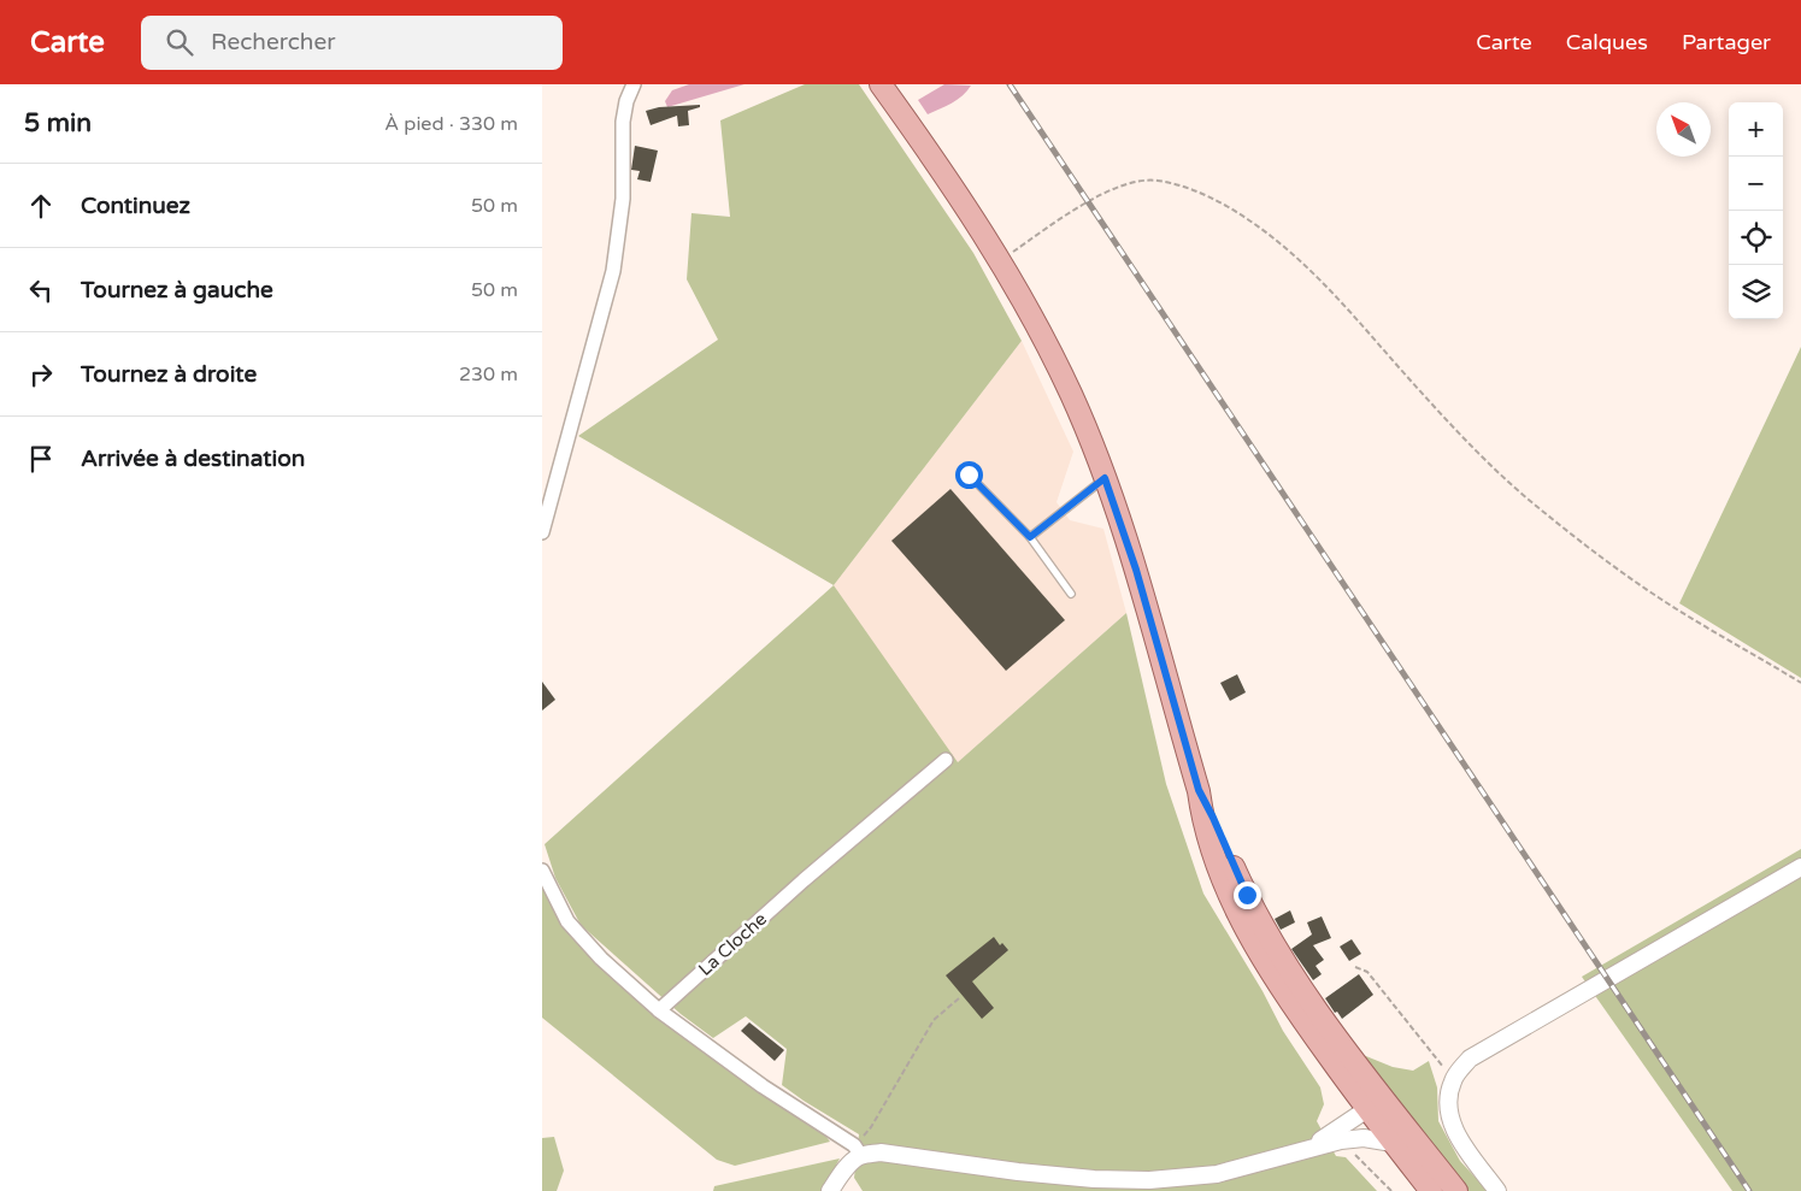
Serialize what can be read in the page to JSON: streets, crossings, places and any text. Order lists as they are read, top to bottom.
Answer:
{
  "streets": {
    "street": ["La Cloche"]
  },
  "north": "top left",
  "page": {
    "header": "Carte",
    "search": "Rechercher",
    "nav": ["Carte", "Calques", "Partager"],
    "heading": ["5 min", "À pied · 330 m"],
    "map_buttons": ["+", "−"],
    "list": [
      ["Continuez", "50 m"],
      ["Tournez à gauche", "50 m"],
      ["Tournez à droite", "230 m"],
      "Arrivée à destination"
    ]
  }
}
